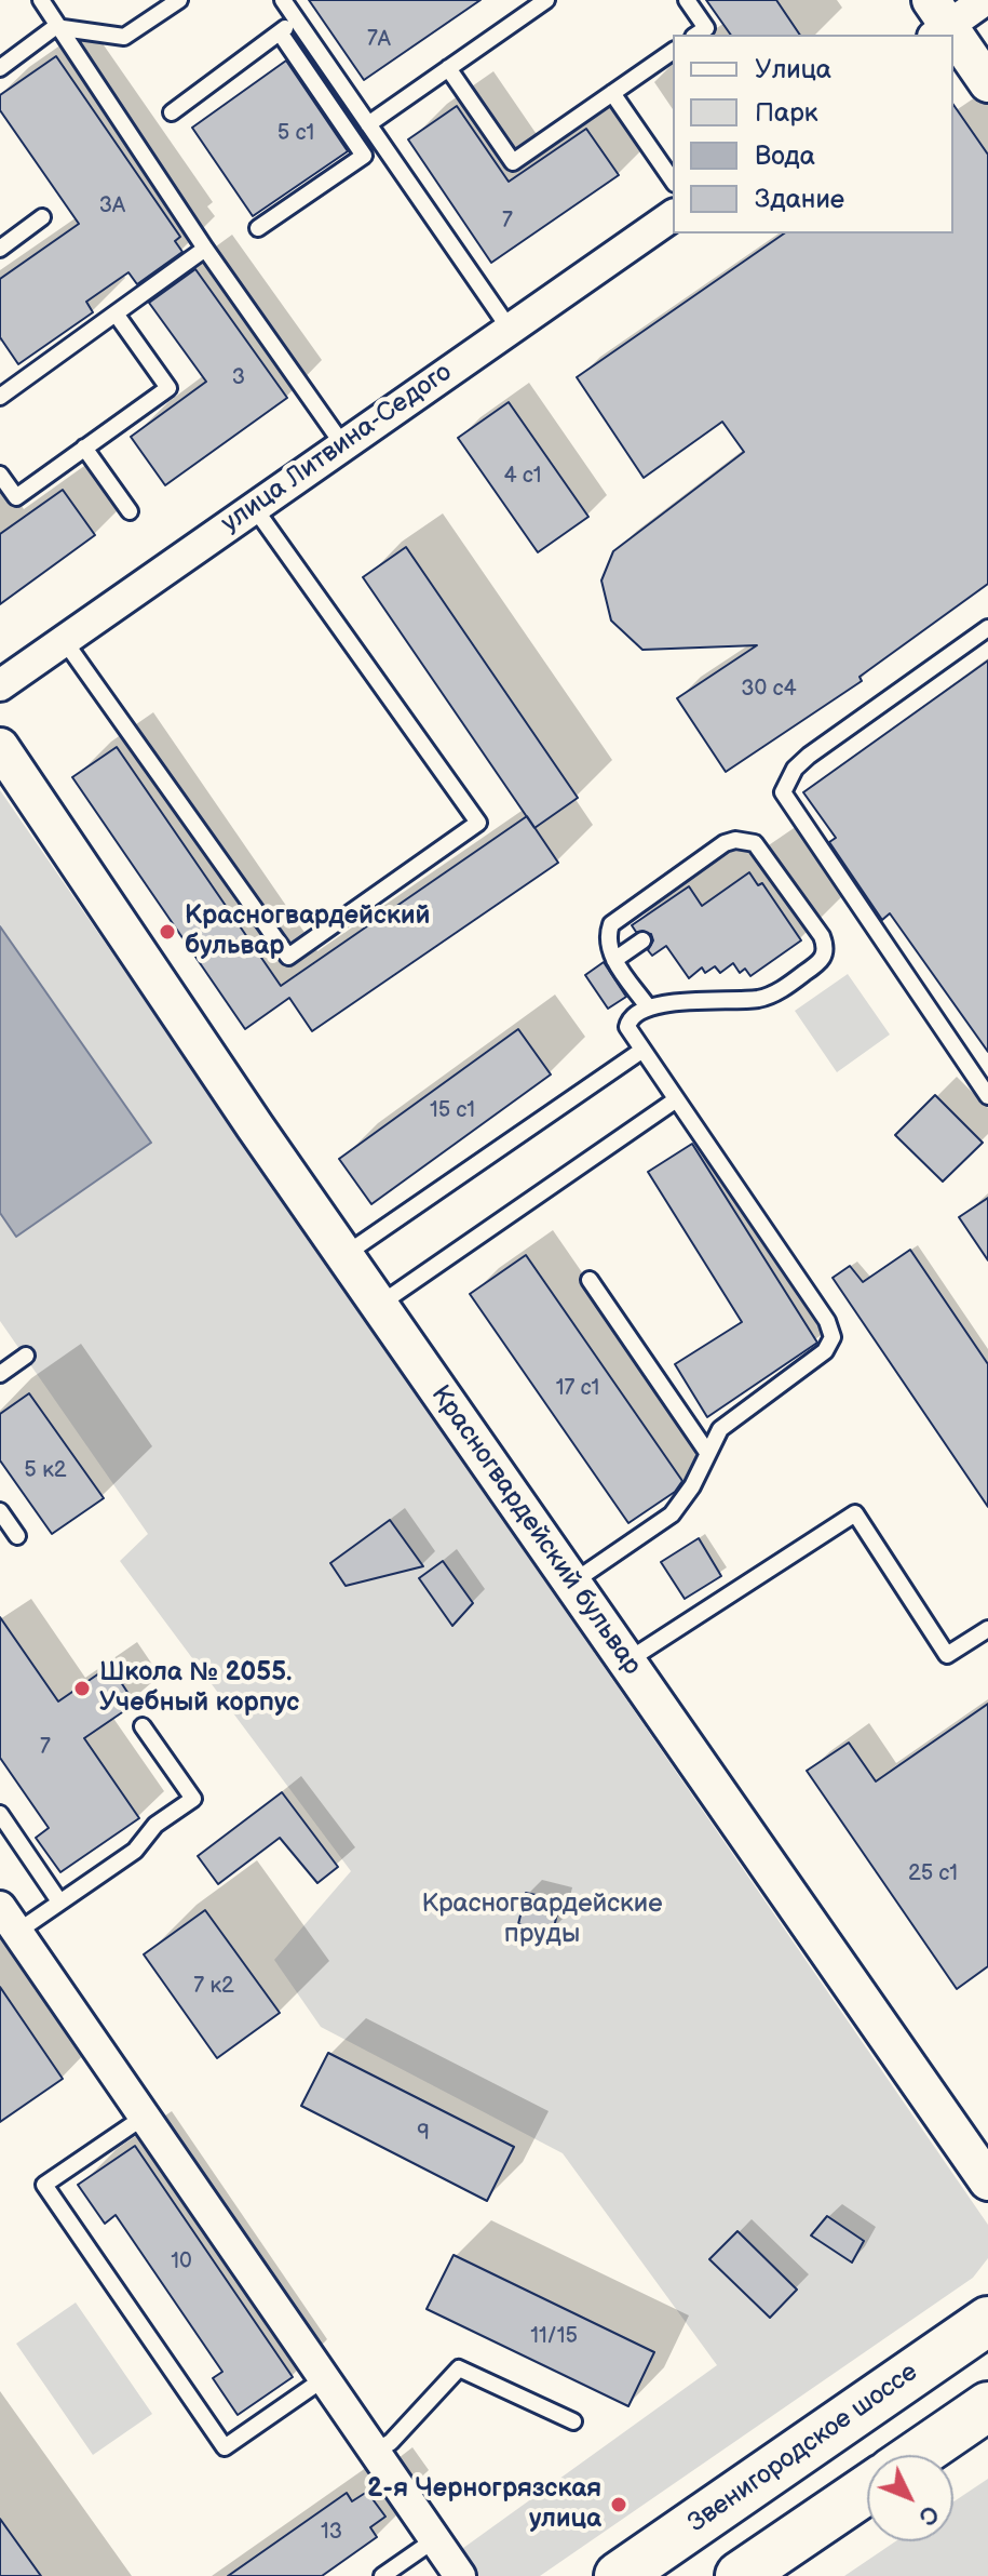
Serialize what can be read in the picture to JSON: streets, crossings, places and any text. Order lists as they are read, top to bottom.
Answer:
{
  "streets": {
    "main road": ["Звенигородское шоссе"],
    "street": ["улица Литвина-Седого", "Красногвардейский бульвар"]
  },
  "parks": ["Красногвардейские пруды"],
  "places": ["Красногвардейский бульвар", "Школа № 2055. Учебный корпус", "2-я Черногрязская улица"],
  "house_numbers": [
    "7А",
    "5 с1",
    "3А",
    "7",
    "3",
    "4 с1",
    "30 с4",
    "15 с1",
    "17 с1",
    "5 к2",
    "7",
    "25 с1",
    "7 к2",
    "9",
    "10",
    "11/15",
    "13"
  ],
  "legend": [
    "Улица",
    "Парк",
    "Вода",
    "Здание"
  ],
  "north": "bottom right"
}
